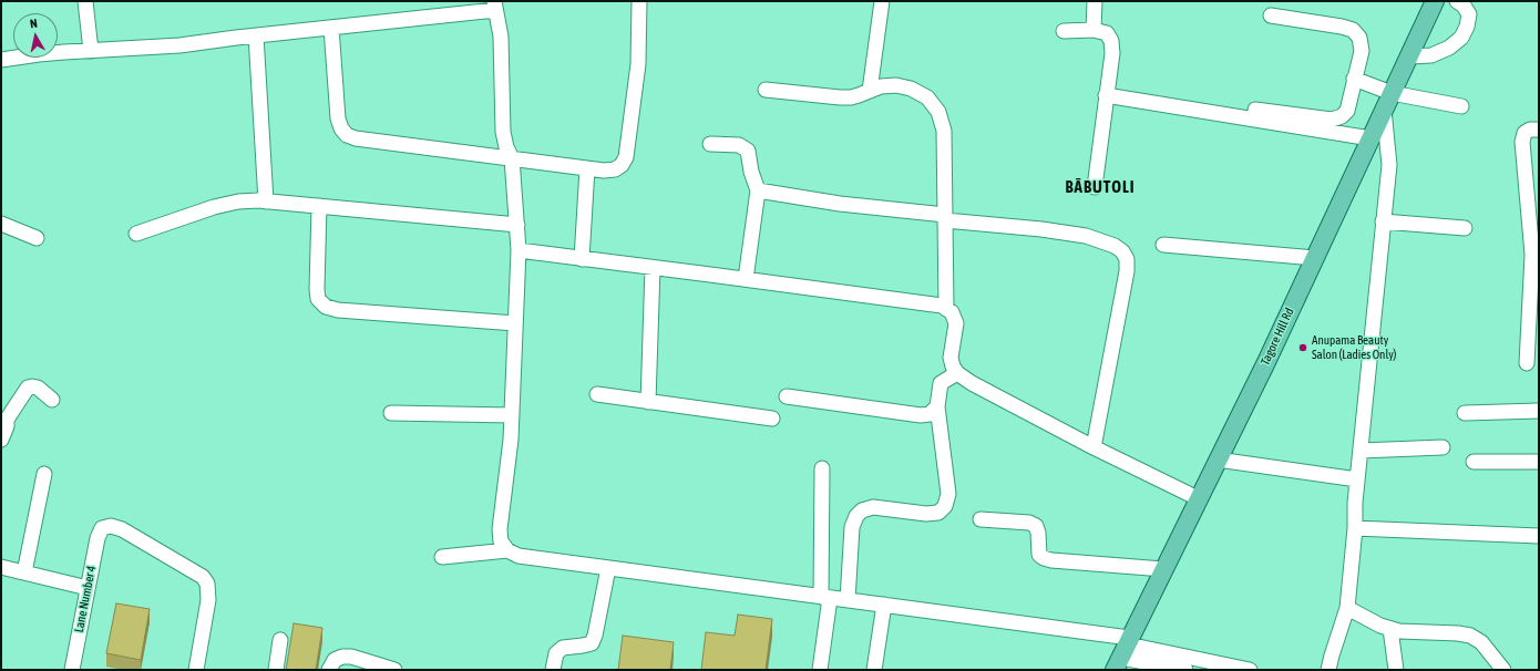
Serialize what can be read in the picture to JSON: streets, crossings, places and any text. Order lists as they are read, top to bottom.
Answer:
{
  "streets": {
    "main road": ["Tagore Hill Rd"],
    "street": ["Lane Number 4"]
  },
  "districts": ["BĀBUTOLI"],
  "places": ["Anupama Beauty Salon (Ladies Only)"],
  "north": "top"
}
